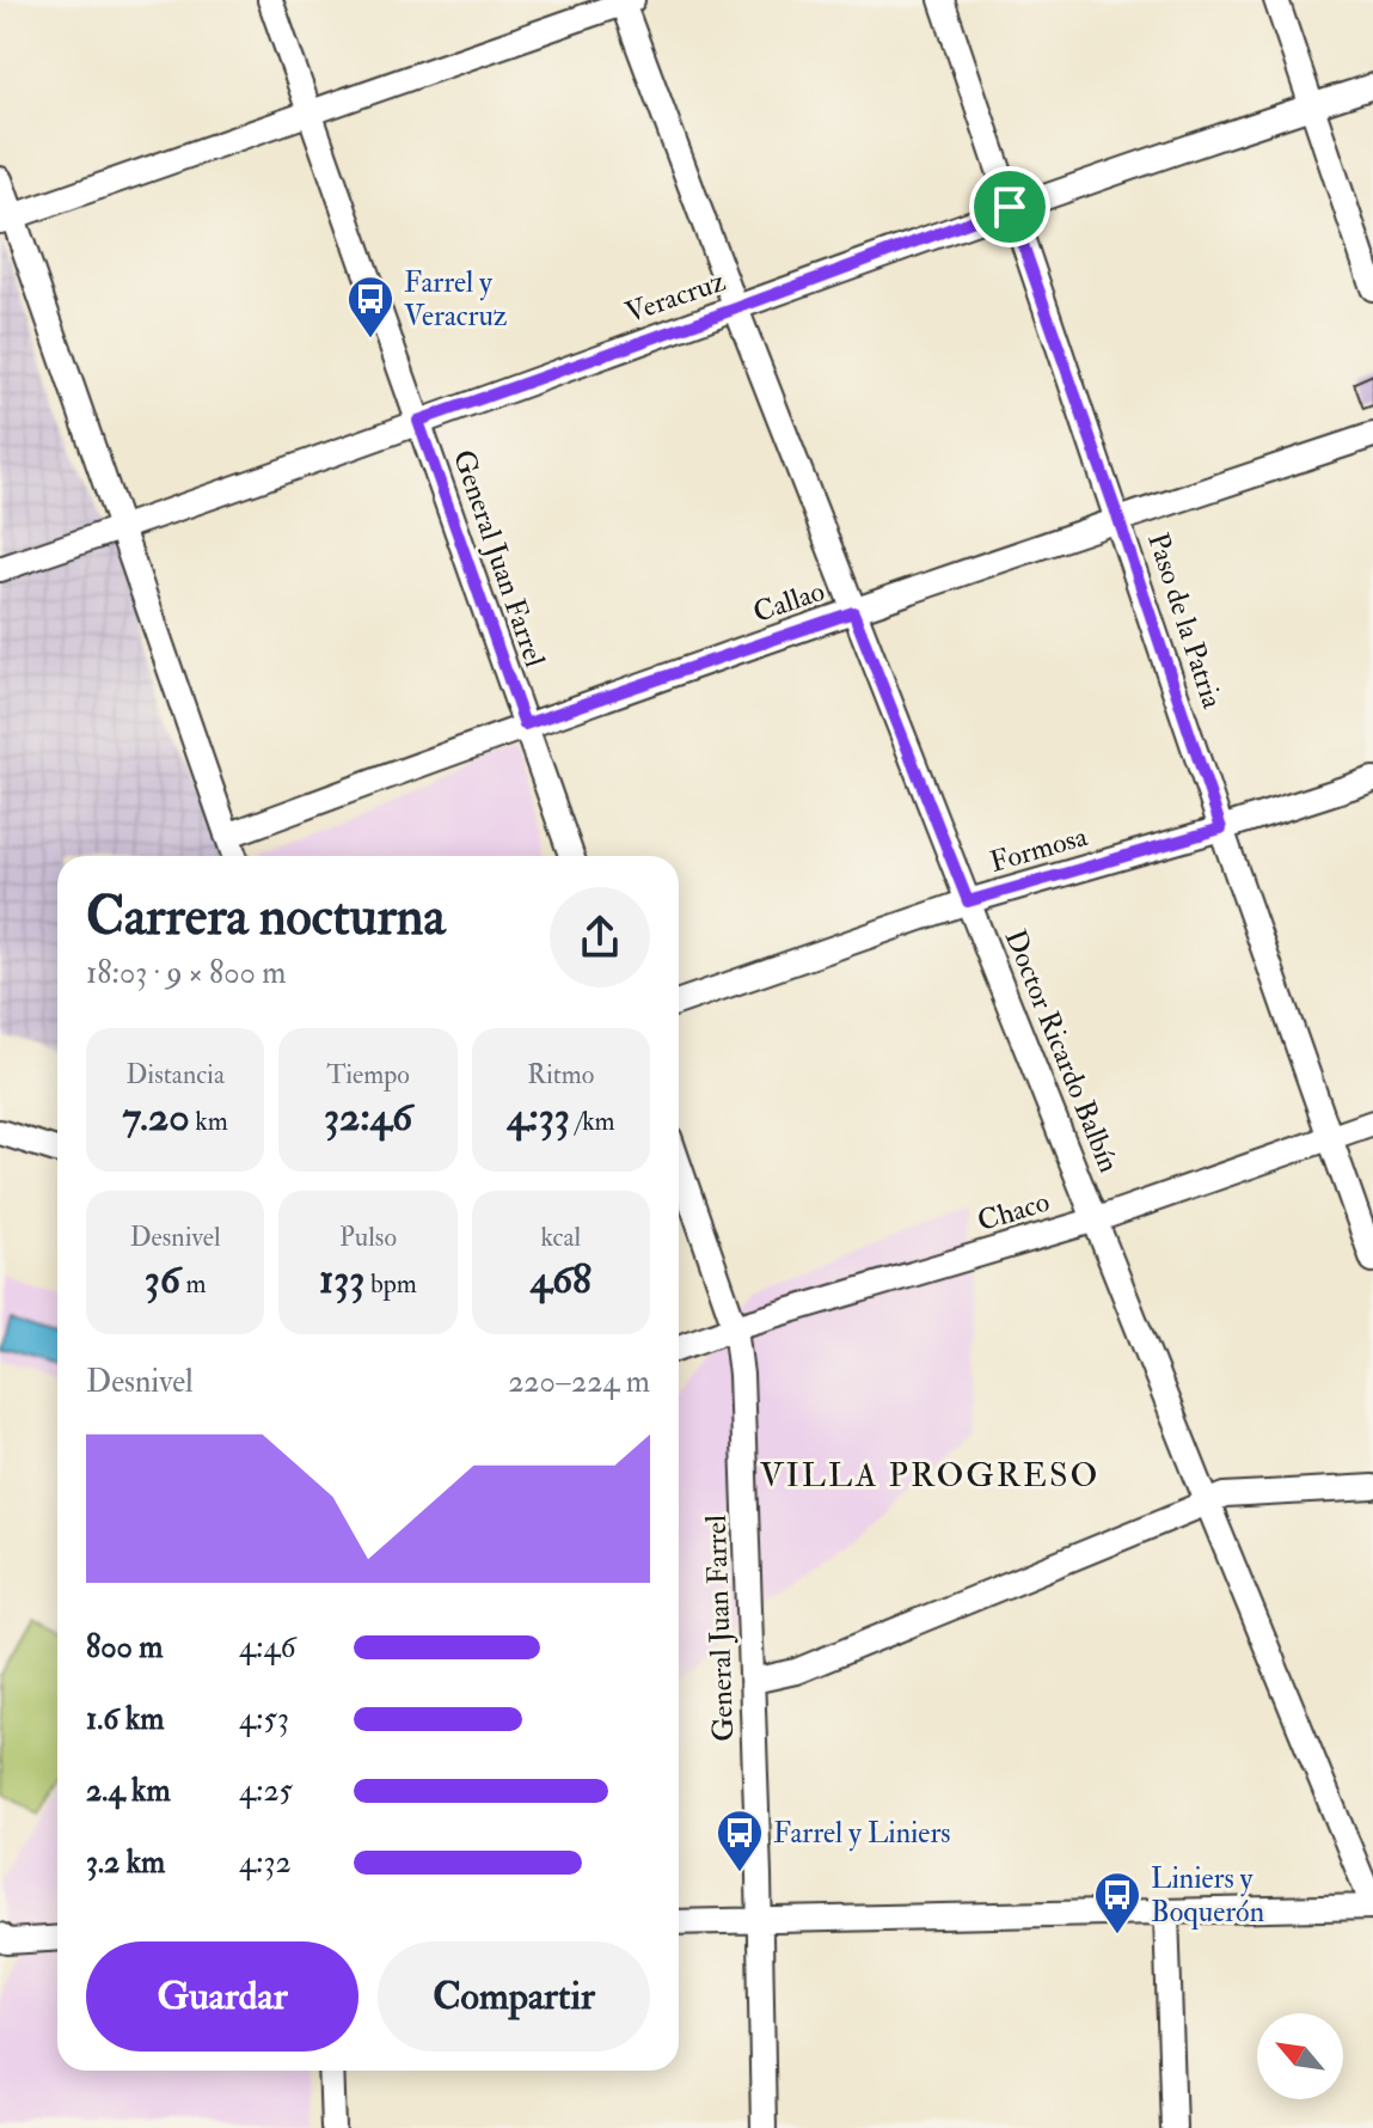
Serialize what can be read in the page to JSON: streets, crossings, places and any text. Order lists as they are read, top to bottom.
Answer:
{
  "streets": {
    "street": [
      "Veracruz",
      "General Juan Farrel",
      "Callao",
      "Paso de la Patria",
      "Formosa",
      "Doctor Ricardo Balbín",
      "Chaco"
    ]
  },
  "crossings": [
    ["Veracruz", "General Juan Farrel"],
    ["Veracruz", "Paso de la Patria"],
    ["Veracruz", "Doctor Ricardo Balbín"],
    ["General Juan Farrel", "Callao"],
    ["General Juan Farrel", "Chaco"],
    ["Callao", "Paso de la Patria"],
    ["Callao", "Doctor Ricardo Balbín"],
    ["Paso de la Patria", "Formosa"],
    ["Paso de la Patria", "Chaco"],
    ["Formosa", "Doctor Ricardo Balbín"],
    ["Doctor Ricardo Balbín", "Chaco"]
  ],
  "districts": ["VILLA PROGRESO"],
  "places": {
    "bus stop": ["Farrel y Veracruz", "Farrel y Liniers", "Liniers y Boquerón"]
  },
  "north": "top left",
  "page": {
    "heading": ["Carrera nocturna", "18:03 · 9 × 800 m"],
    "stats": [
      ["Distancia", "7.20 km"],
      ["Tiempo", "32:46"],
      ["Ritmo", "4:33 /km"],
      ["Desnivel", "36 m"],
      ["Pulso", "133 bpm"],
      ["kcal", "468"]
    ],
    "chart": ["Desnivel", "220–224 m"],
    "list": [
      {
        "name": "800 m",
        "note": "4:46"
      },
      {
        "name": "1.6 km",
        "note": "4:53"
      },
      {
        "name": "2.4 km",
        "note": "4:25"
      },
      {
        "name": "3.2 km",
        "note": "4:32"
      }
    ],
    "buttons": ["Guardar", "Compartir"]
  }
}
